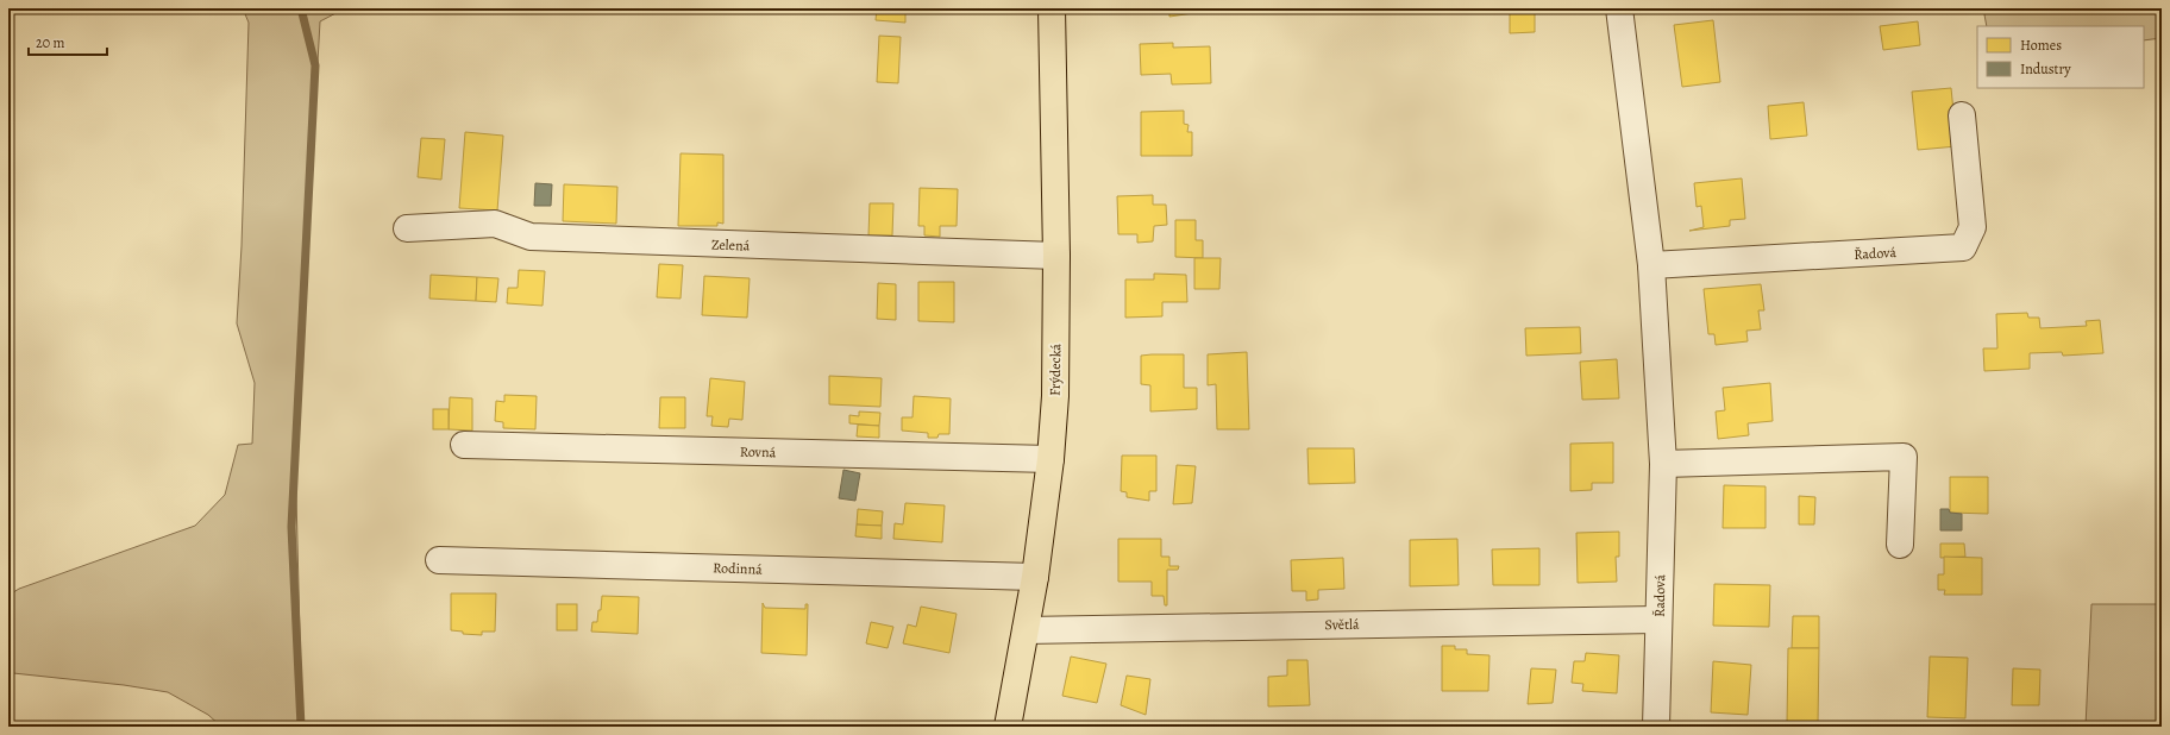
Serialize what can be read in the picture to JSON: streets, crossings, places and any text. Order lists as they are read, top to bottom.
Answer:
{
  "streets": {
    "main road": ["Frýdecká"],
    "street": [
      "Zelená",
      "Řadová",
      "Rovná",
      "Rodinná",
      "Světlá"
    ]
  },
  "crossings": [
    ["Zelená", "Frýdecká"],
    ["Řadová", "Světlá"],
    ["Frýdecká", "Rovná"],
    ["Frýdecká", "Rodinná"],
    ["Frýdecká", "Světlá"]
  ],
  "legend": ["Homes", "Industry"],
  "scale_bar": "20 m"
}
